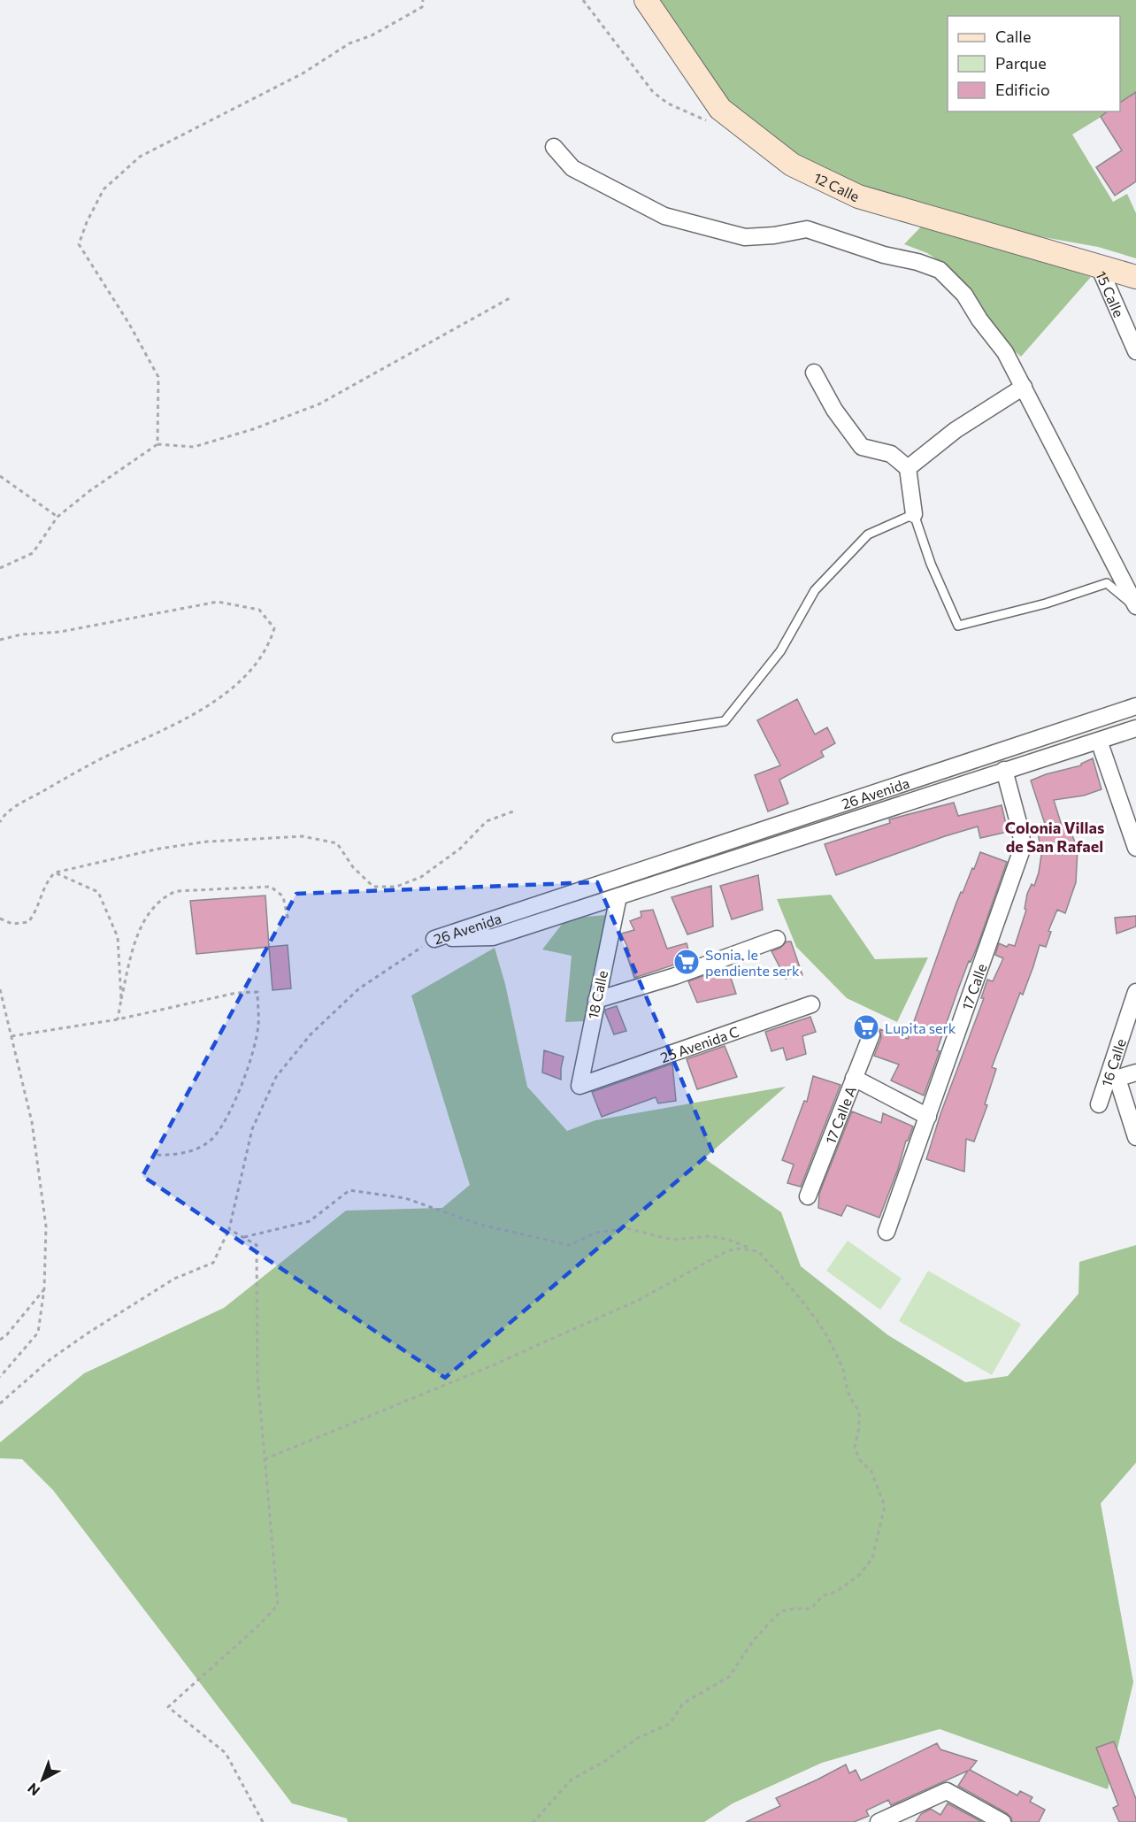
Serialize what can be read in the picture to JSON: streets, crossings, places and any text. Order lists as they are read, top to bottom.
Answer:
{
  "streets": {
    "street": [
      "12 Calle",
      "15 Calle",
      "26 Avenida",
      "17 Calle",
      "18 Calle",
      "25 Avenida C",
      "16 Calle",
      "17 Calle A"
    ]
  },
  "crossings": [
    ["12 Calle", "15 Calle"],
    ["26 Avenida", "17 Calle"],
    ["26 Avenida", "18 Calle"],
    ["18 Calle", "25 Avenida C"]
  ],
  "districts": ["Colonia Villas de San Rafael"],
  "places": {
    "supermarket": ["Sonia. le pendiente serk", "Lupita serk"]
  },
  "legend": ["Calle", "Parque", "Edificio"],
  "north": "bottom left"
}
